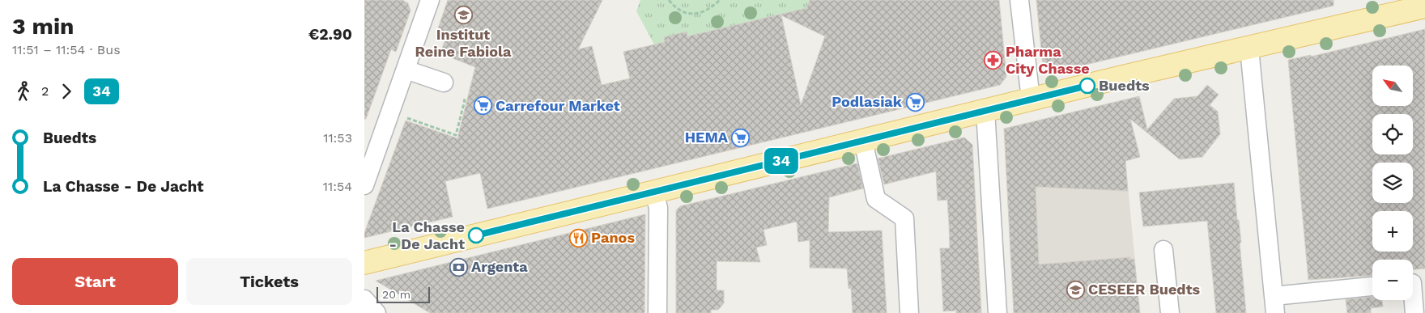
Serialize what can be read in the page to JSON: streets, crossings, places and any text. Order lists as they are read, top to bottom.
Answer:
{
  "places": {
    "school or university": ["Institut Reine Fabiola", "CESEER Buedts"],
    "pharmacy": ["Pharma City Chasse"],
    "other": ["Buedts", "La Chasse - De Jacht"],
    "supermarket": ["Podlasiak", "Carrefour Market", "HEMA"],
    "restaurant": ["Panos"],
    "bank": ["Argenta"]
  },
  "lines": ["bus line 34"],
  "scale_bar": "20 m",
  "north": "top left",
  "page": {
    "heading": ["3 min", "11:51 – 11:54 · Bus", "€2.90"],
    "on_map": "34",
    "map_buttons": ["+", "−"],
    "legs": ["2", "34"],
    "list": [
      {
        "name": "Buedts",
        "value": "11:53"
      },
      {
        "name": "La Chasse - De Jacht",
        "value": "11:54"
      }
    ],
    "buttons": ["Start", "Tickets"],
    "scale": "20 m"
  }
}
